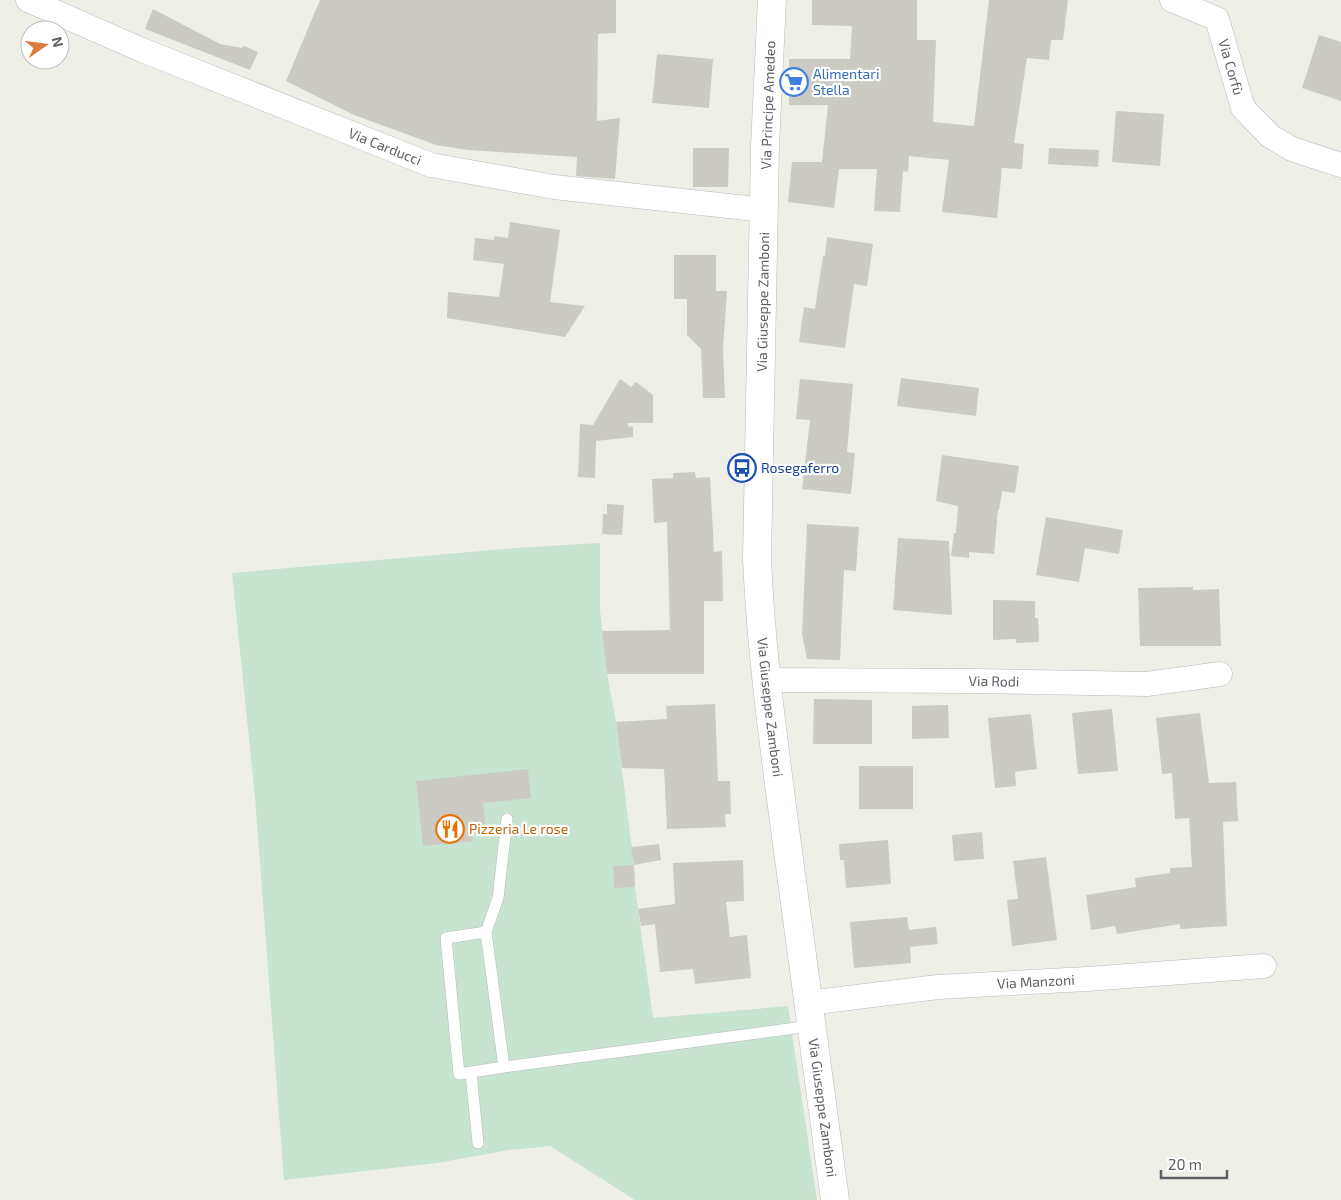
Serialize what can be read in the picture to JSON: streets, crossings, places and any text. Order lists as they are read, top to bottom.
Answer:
{
  "streets": {
    "street": [
      "Via Corfù",
      "Via Principe Amedeo",
      "Via Carducci",
      "Via Giuseppe Zamboni",
      "Via Rodi",
      "Via Manzoni"
    ]
  },
  "crossings": [
    ["Via Principe Amedeo", "Via Carducci"],
    ["Via Principe Amedeo", "Via Giuseppe Zamboni"],
    ["Via Carducci", "Via Giuseppe Zamboni"],
    ["Via Giuseppe Zamboni", "Via Rodi"],
    ["Via Giuseppe Zamboni", "Via Manzoni"]
  ],
  "places": {
    "supermarket": ["Alimentari Stella"],
    "bus stop": ["Rosegaferro"],
    "restaurant": ["Pizzeria Le rose"]
  },
  "scale_bar": "20 m",
  "north": "right"
}
